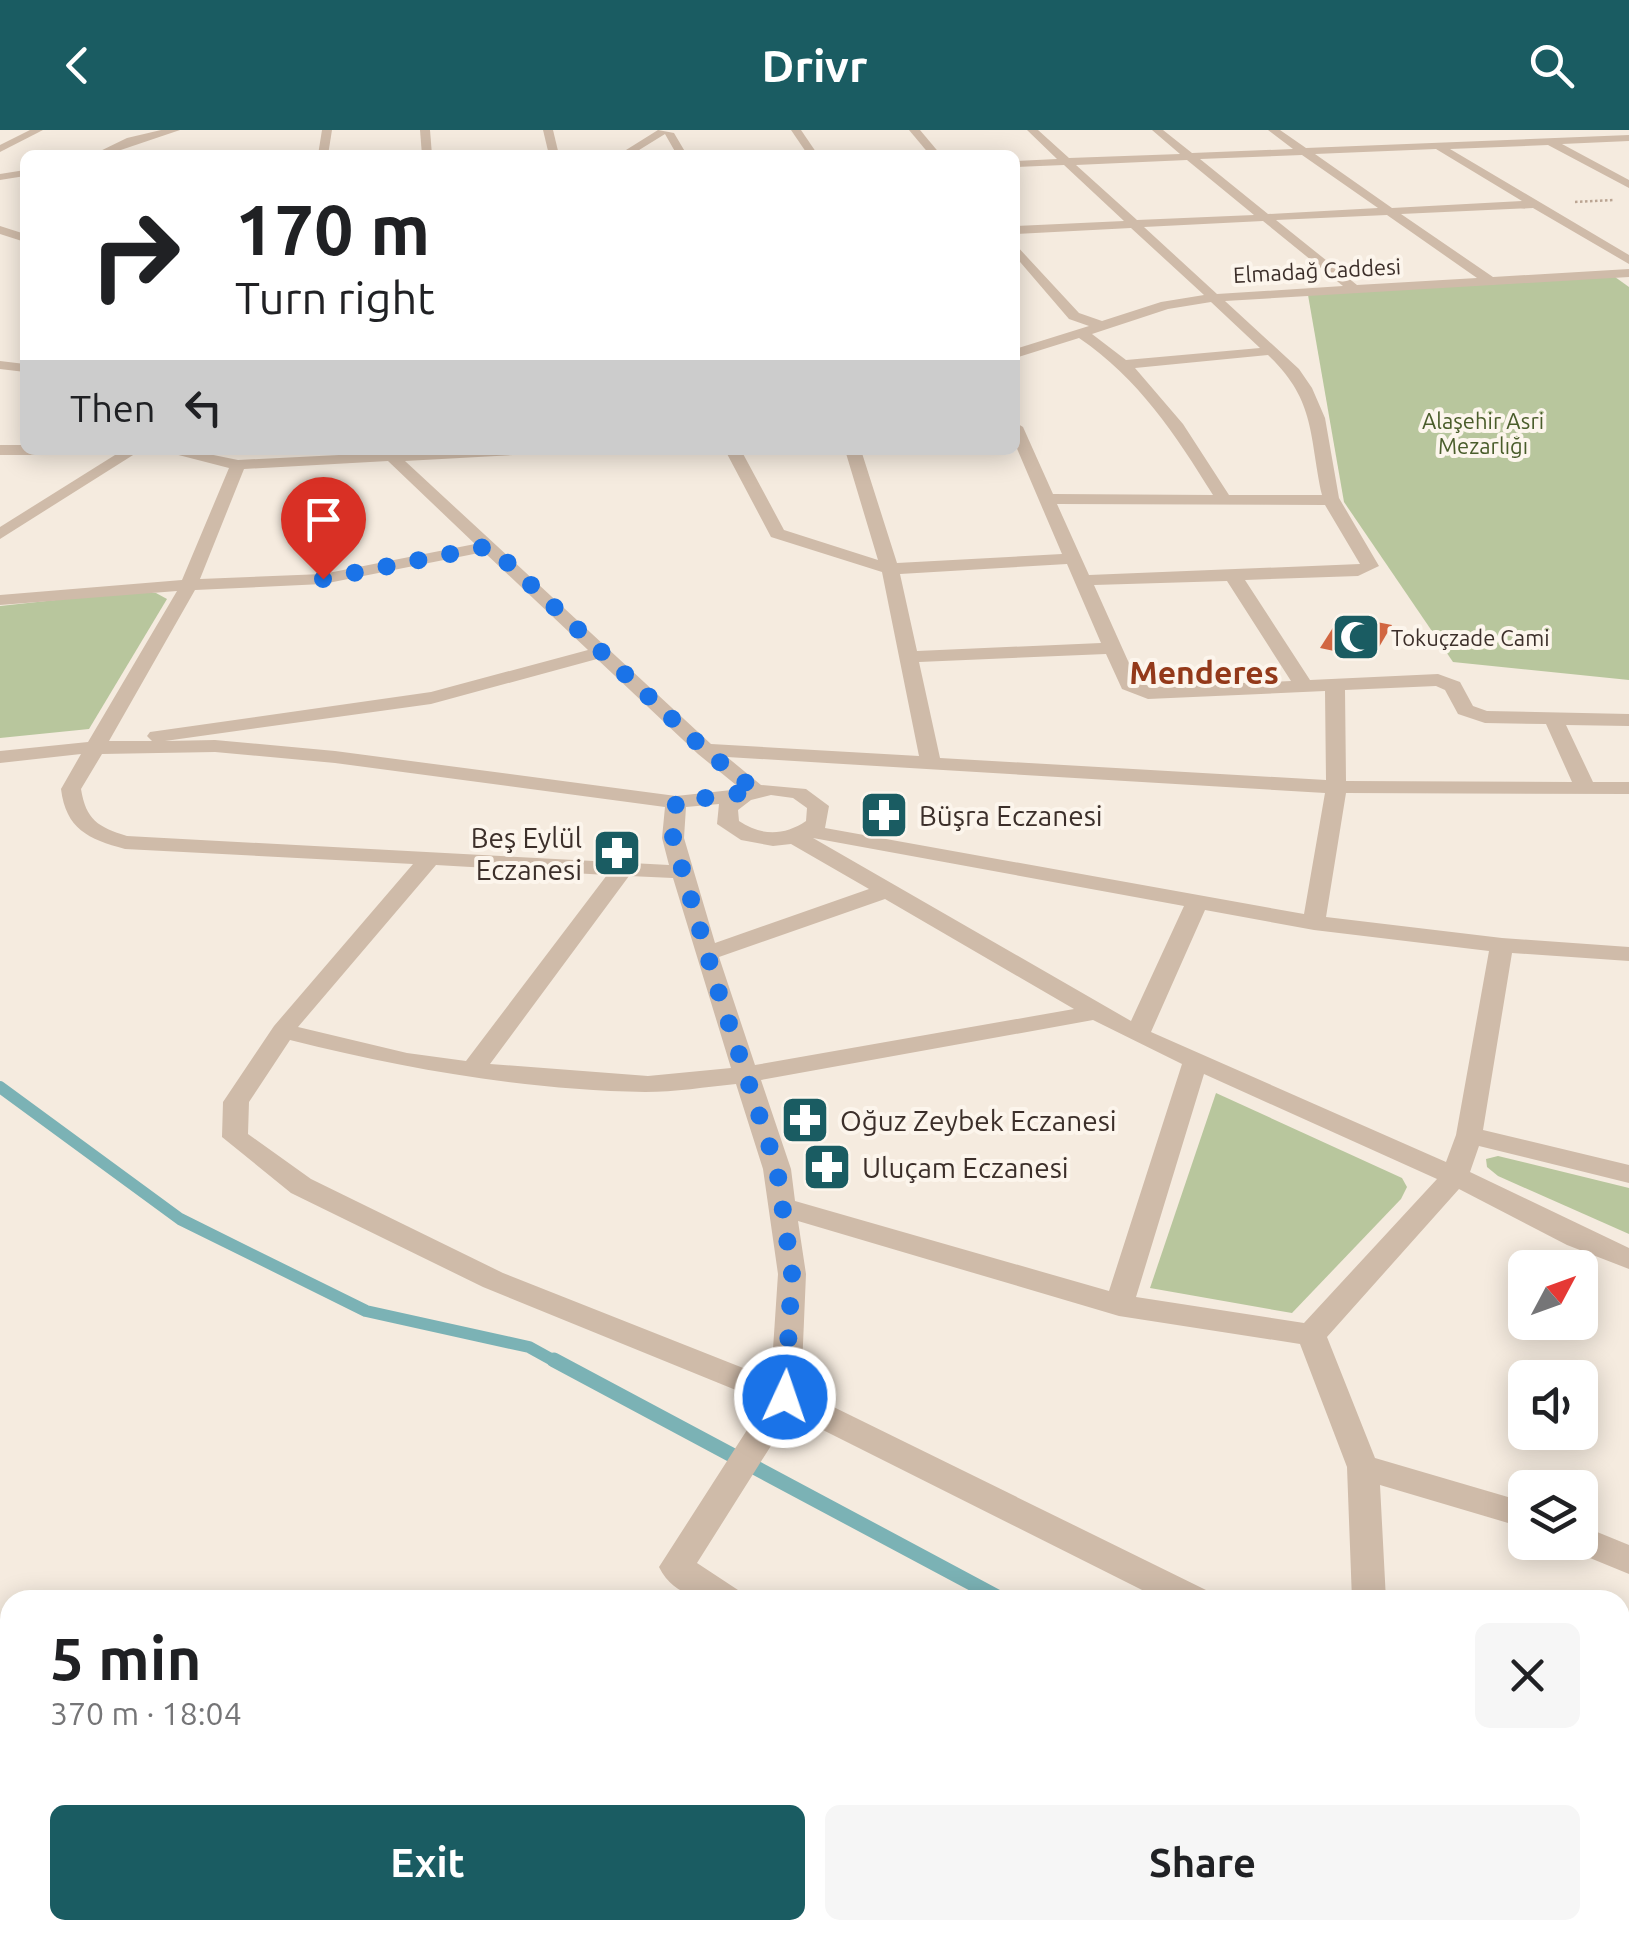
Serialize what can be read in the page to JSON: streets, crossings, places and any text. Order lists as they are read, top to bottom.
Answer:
{
  "streets": {
    "street": ["Elmadağ Caddesi"]
  },
  "districts": ["Menderes"],
  "parks": ["Alaşehir Asri Mezarlığı"],
  "places": {
    "mosque": ["Tokuçzade Cami"],
    "pharmacy": [
      "Büşra Eczanesi",
      "Beş Eylül Eczanesi",
      "Oğuz Zeybek Eczanesi",
      "Uluçam Eczanesi"
    ]
  },
  "north": "top right",
  "page": {
    "header": "Drivr",
    "turn": ["170 m", "Turn right"],
    "then": "Then",
    "heading": ["5 min", "370 m · 18:04"],
    "buttons": ["Exit", "Share"]
  }
}
